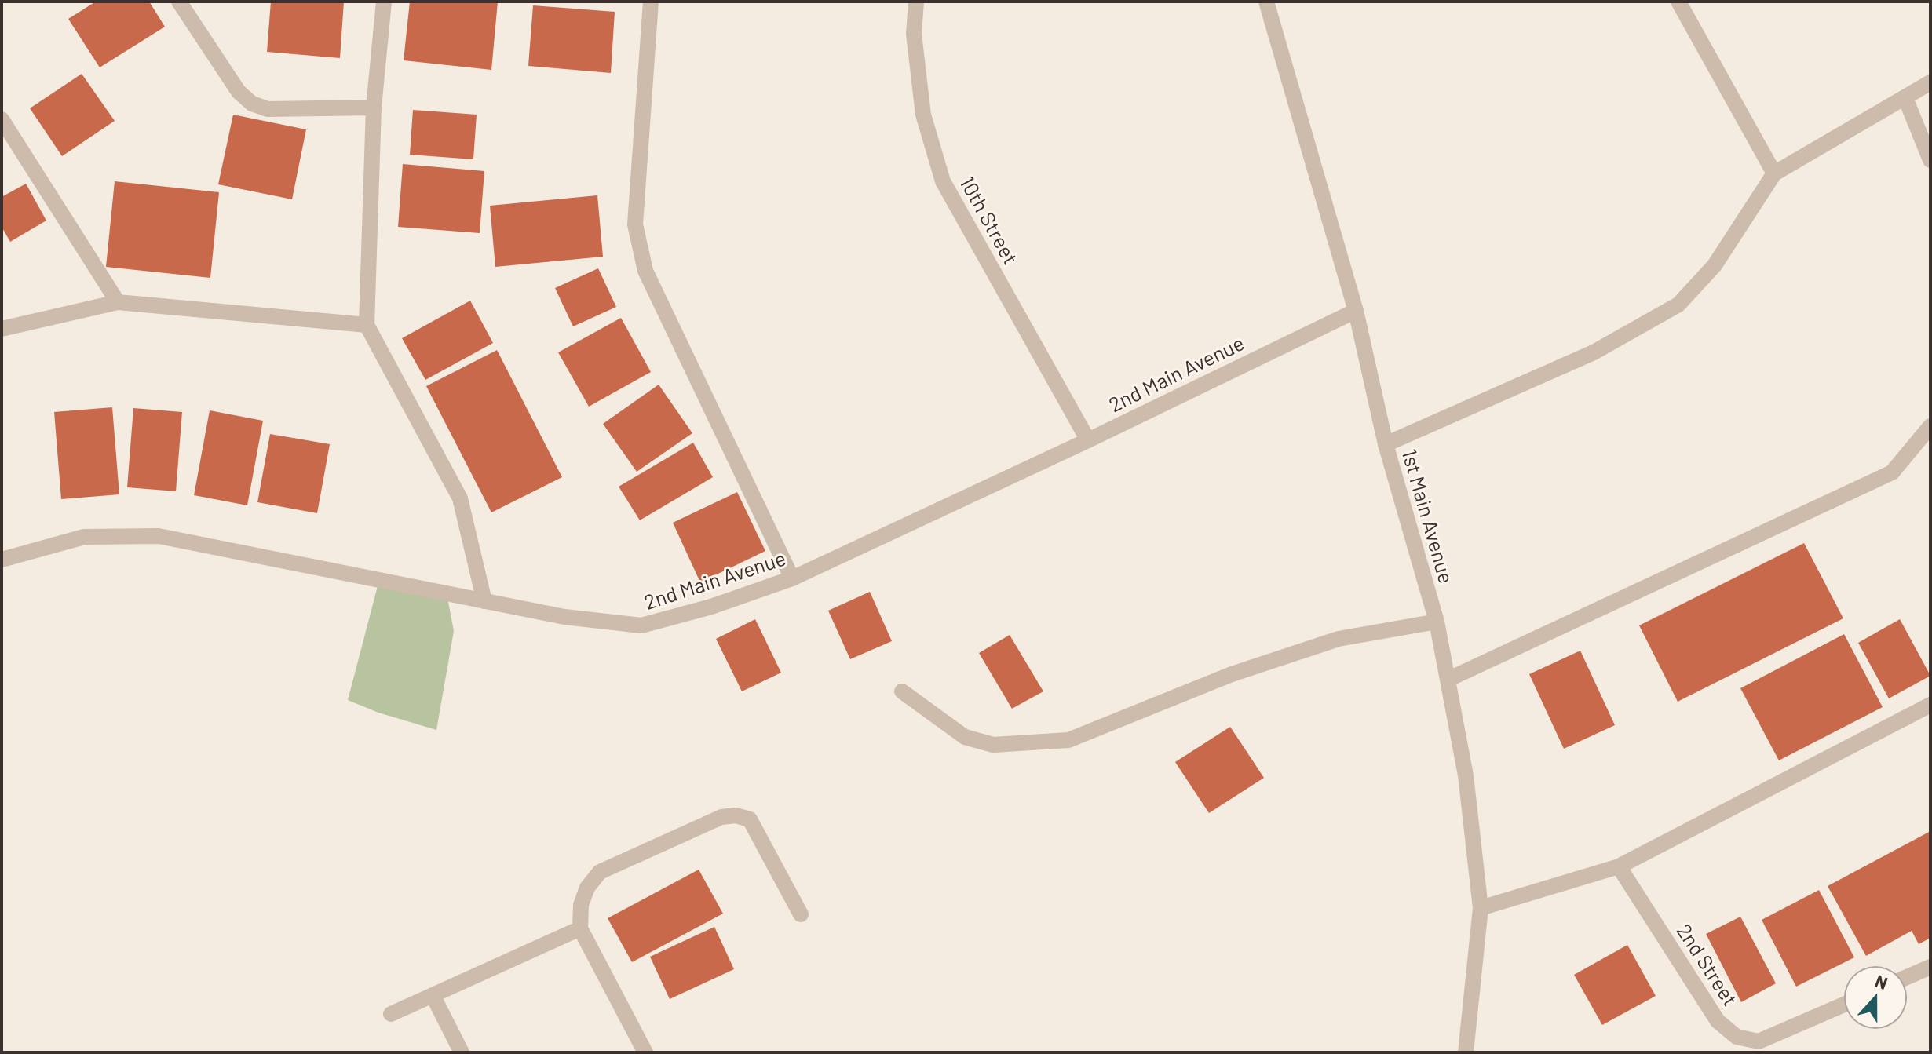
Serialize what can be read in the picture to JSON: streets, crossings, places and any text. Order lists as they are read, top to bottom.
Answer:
{
  "streets": {
    "street": [
      "10th Street",
      "2nd Main Avenue",
      "1st Main Avenue",
      "2nd Street"
    ]
  },
  "crossings": [
    ["10th Street", "2nd Main Avenue"],
    ["2nd Main Avenue", "1st Main Avenue"]
  ],
  "north": "top"
}
